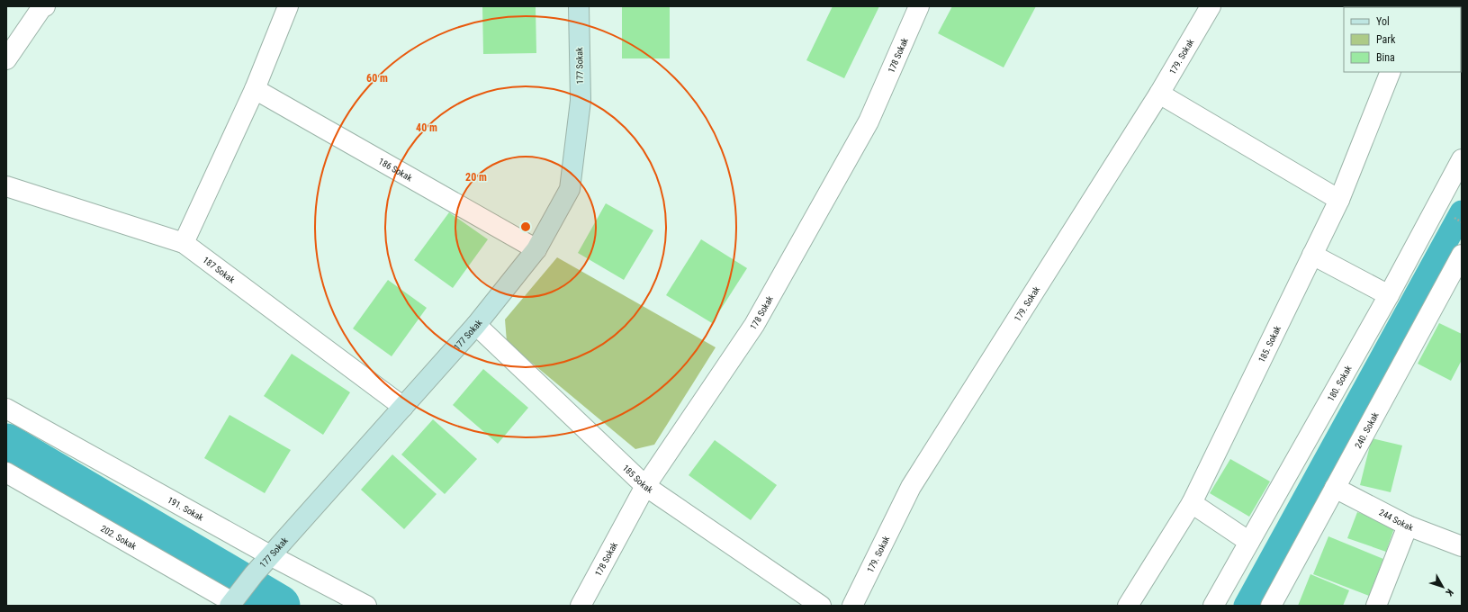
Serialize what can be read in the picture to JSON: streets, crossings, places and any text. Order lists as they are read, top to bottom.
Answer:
{
  "streets": {
    "street": [
      "178 Sokak",
      "179. Sokak",
      "177 Sokak",
      "186 Sokak",
      "187 Sokak",
      "185. Sokak",
      "180. Sokak",
      "240. Sokak",
      "185 Sokak",
      "191. Sokak",
      "244 Sokak",
      "202. Sokak"
    ]
  },
  "crossings": [
    ["178 Sokak", "185 Sokak"],
    ["177 Sokak", "186 Sokak"],
    ["177 Sokak", "187 Sokak"],
    ["177 Sokak", "185 Sokak"],
    ["177 Sokak", "191. Sokak"],
    ["177 Sokak", "202. Sokak"],
    ["240. Sokak", "244 Sokak"]
  ],
  "legend": ["Yol", "Park", "Bina"],
  "north": "bottom right",
  "rings": ["60 m", "40 m", "20 m"]
}
